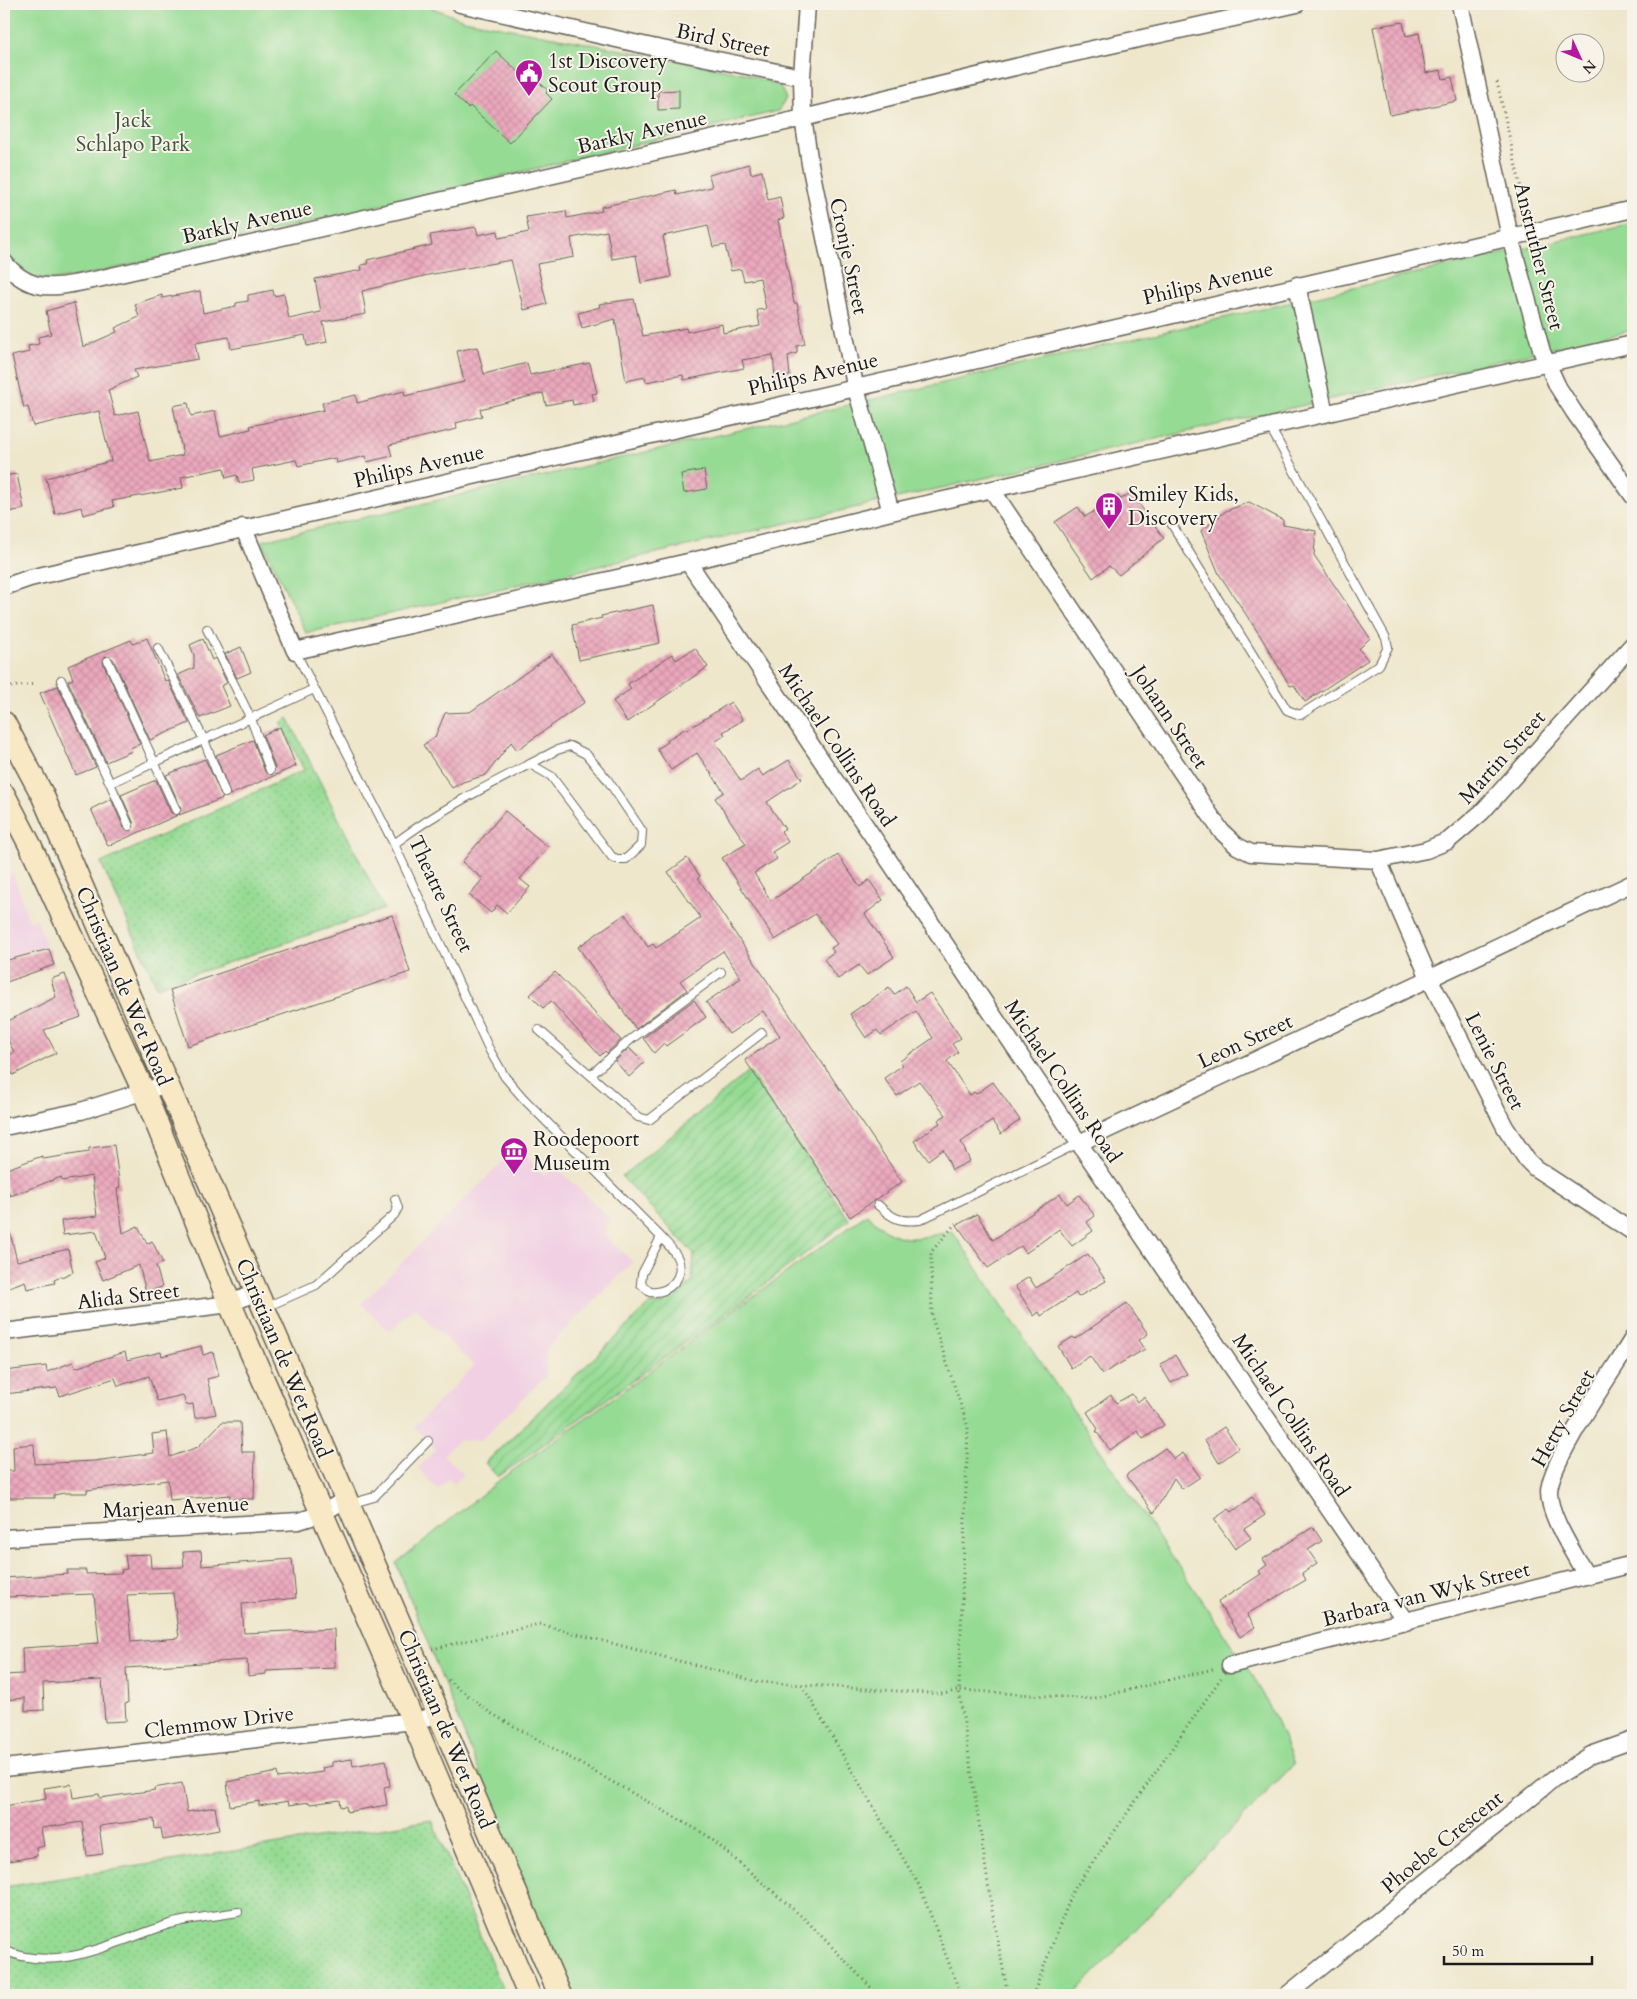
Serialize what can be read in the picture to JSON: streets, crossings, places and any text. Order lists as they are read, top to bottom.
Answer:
{
  "streets": {
    "main road": ["Christiaan de Wet Road"],
    "street": [
      "Bird Street",
      "Barkly Avenue",
      "Cronje Street",
      "Anstruther Street",
      "Philips Avenue",
      "Johann Street",
      "Michael Collins Road",
      "Martin Street",
      "Theatre Street",
      "Leon Street",
      "Lenie Street",
      "Alida Street",
      "Hetty Street",
      "Marjean Avenue",
      "Barbara van Wyk Street",
      "Clemmow Drive",
      "Phoebe Crescent"
    ]
  },
  "crossings": [
    ["Bird Street", "Cronje Street"],
    ["Barkly Avenue", "Cronje Street"],
    ["Cronje Street", "Philips Avenue"],
    ["Anstruther Street", "Philips Avenue"],
    ["Philips Avenue", "Theatre Street"],
    ["Johann Street", "Martin Street"],
    ["Johann Street", "Lenie Street"],
    ["Michael Collins Road", "Leon Street"],
    ["Michael Collins Road", "Barbara van Wyk Street"],
    ["Martin Street", "Lenie Street"],
    ["Christiaan de Wet Road", "Alida Street"],
    ["Christiaan de Wet Road", "Marjean Avenue"],
    ["Christiaan de Wet Road", "Clemmow Drive"],
    ["Leon Street", "Lenie Street"],
    ["Hetty Street", "Barbara van Wyk Street"]
  ],
  "parks": ["Jack Schlapo Park"],
  "places": {
    "public building": ["1st Discovery Scout Group"],
    "building": ["Smiley Kids, Discovery"],
    "museum": ["Roodepoort Museum"]
  },
  "scale_bar": "50 m",
  "north": "bottom right"
}
